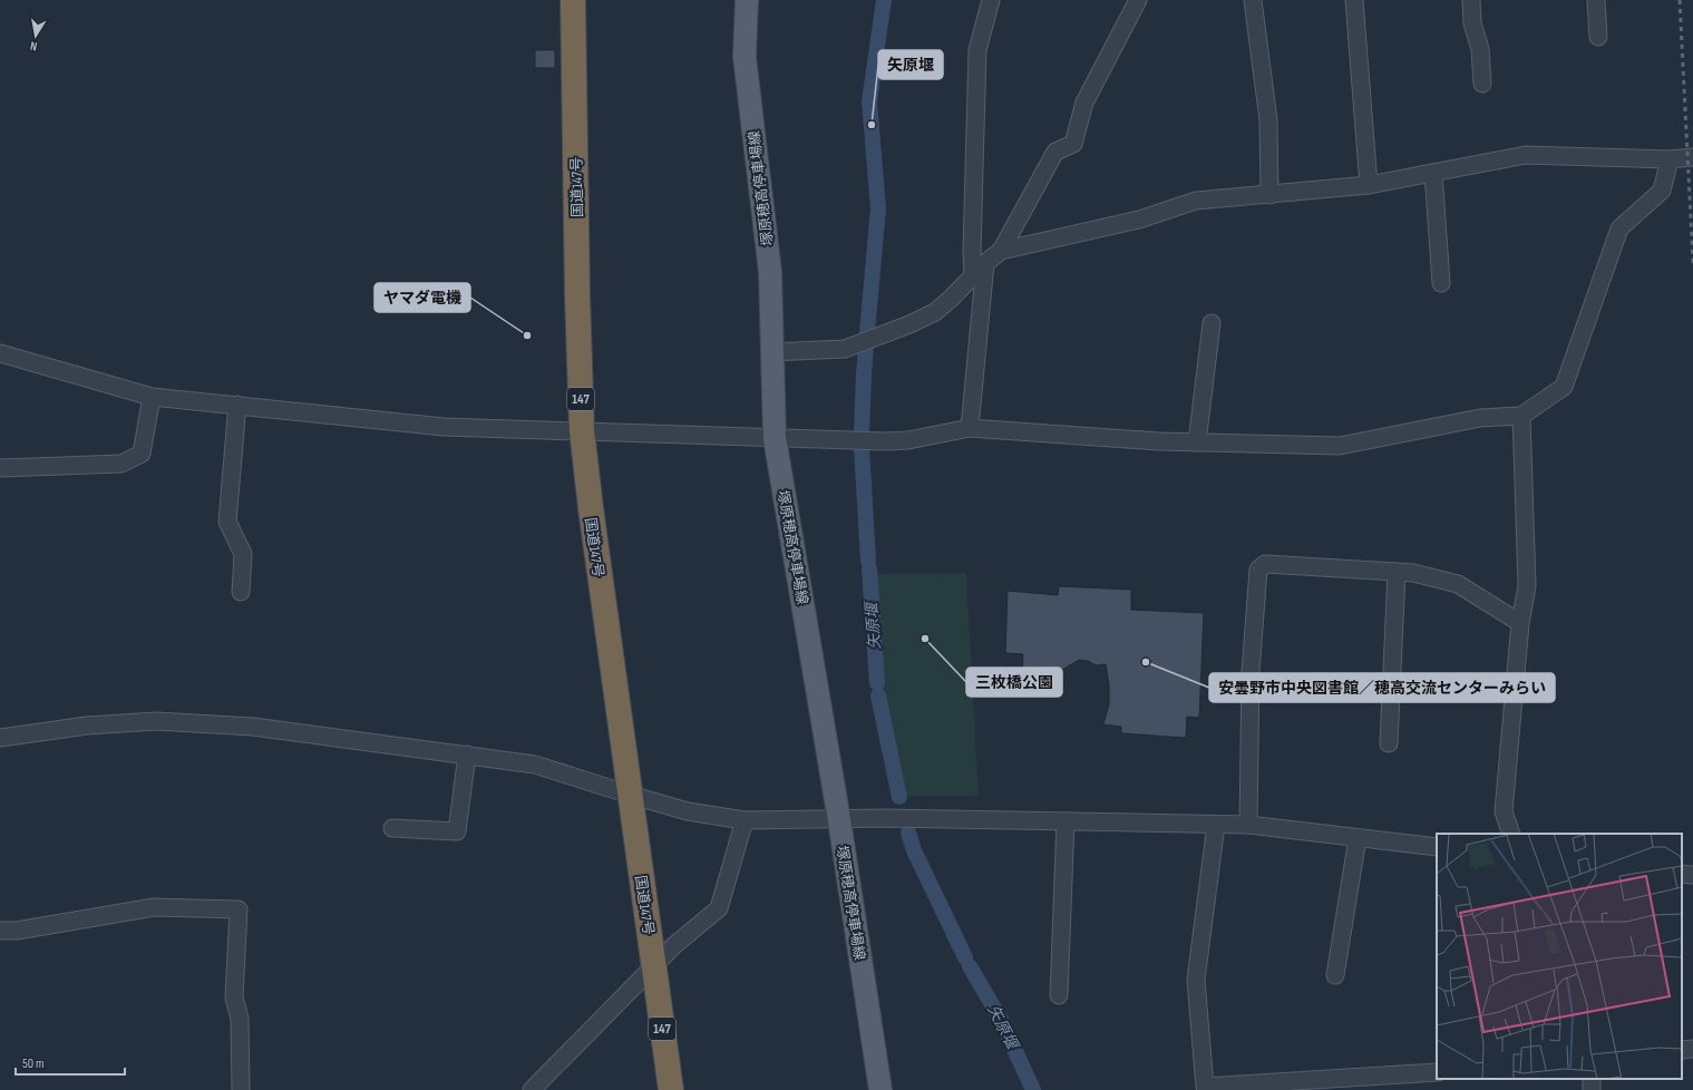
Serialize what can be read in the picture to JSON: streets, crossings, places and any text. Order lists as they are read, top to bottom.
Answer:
{
  "streets": {
    "highway": ["国道147号", "147"],
    "main road": ["塚原穂高停車場線"]
  },
  "water": ["矢原堰"],
  "places": [
    "矢原堰",
    "ヤマダ電機",
    "三枚橋公園",
    "安曇野市中央図書館／穂高交流センターみらい"
  ],
  "scale_bar": "50 m",
  "north": "bottom"
}
